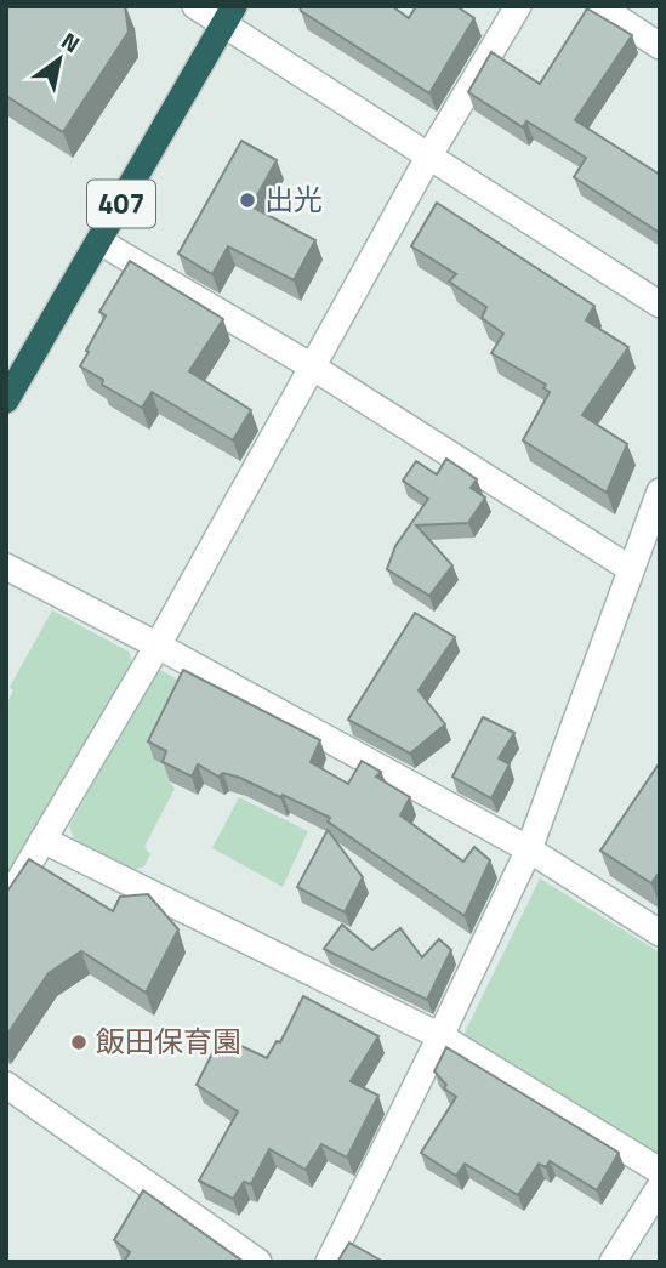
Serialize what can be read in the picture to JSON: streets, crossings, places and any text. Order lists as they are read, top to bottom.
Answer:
{
  "streets": {
    "highway": ["407"]
  },
  "places": ["出光", "飯田保育園"],
  "north": "top right"
}
